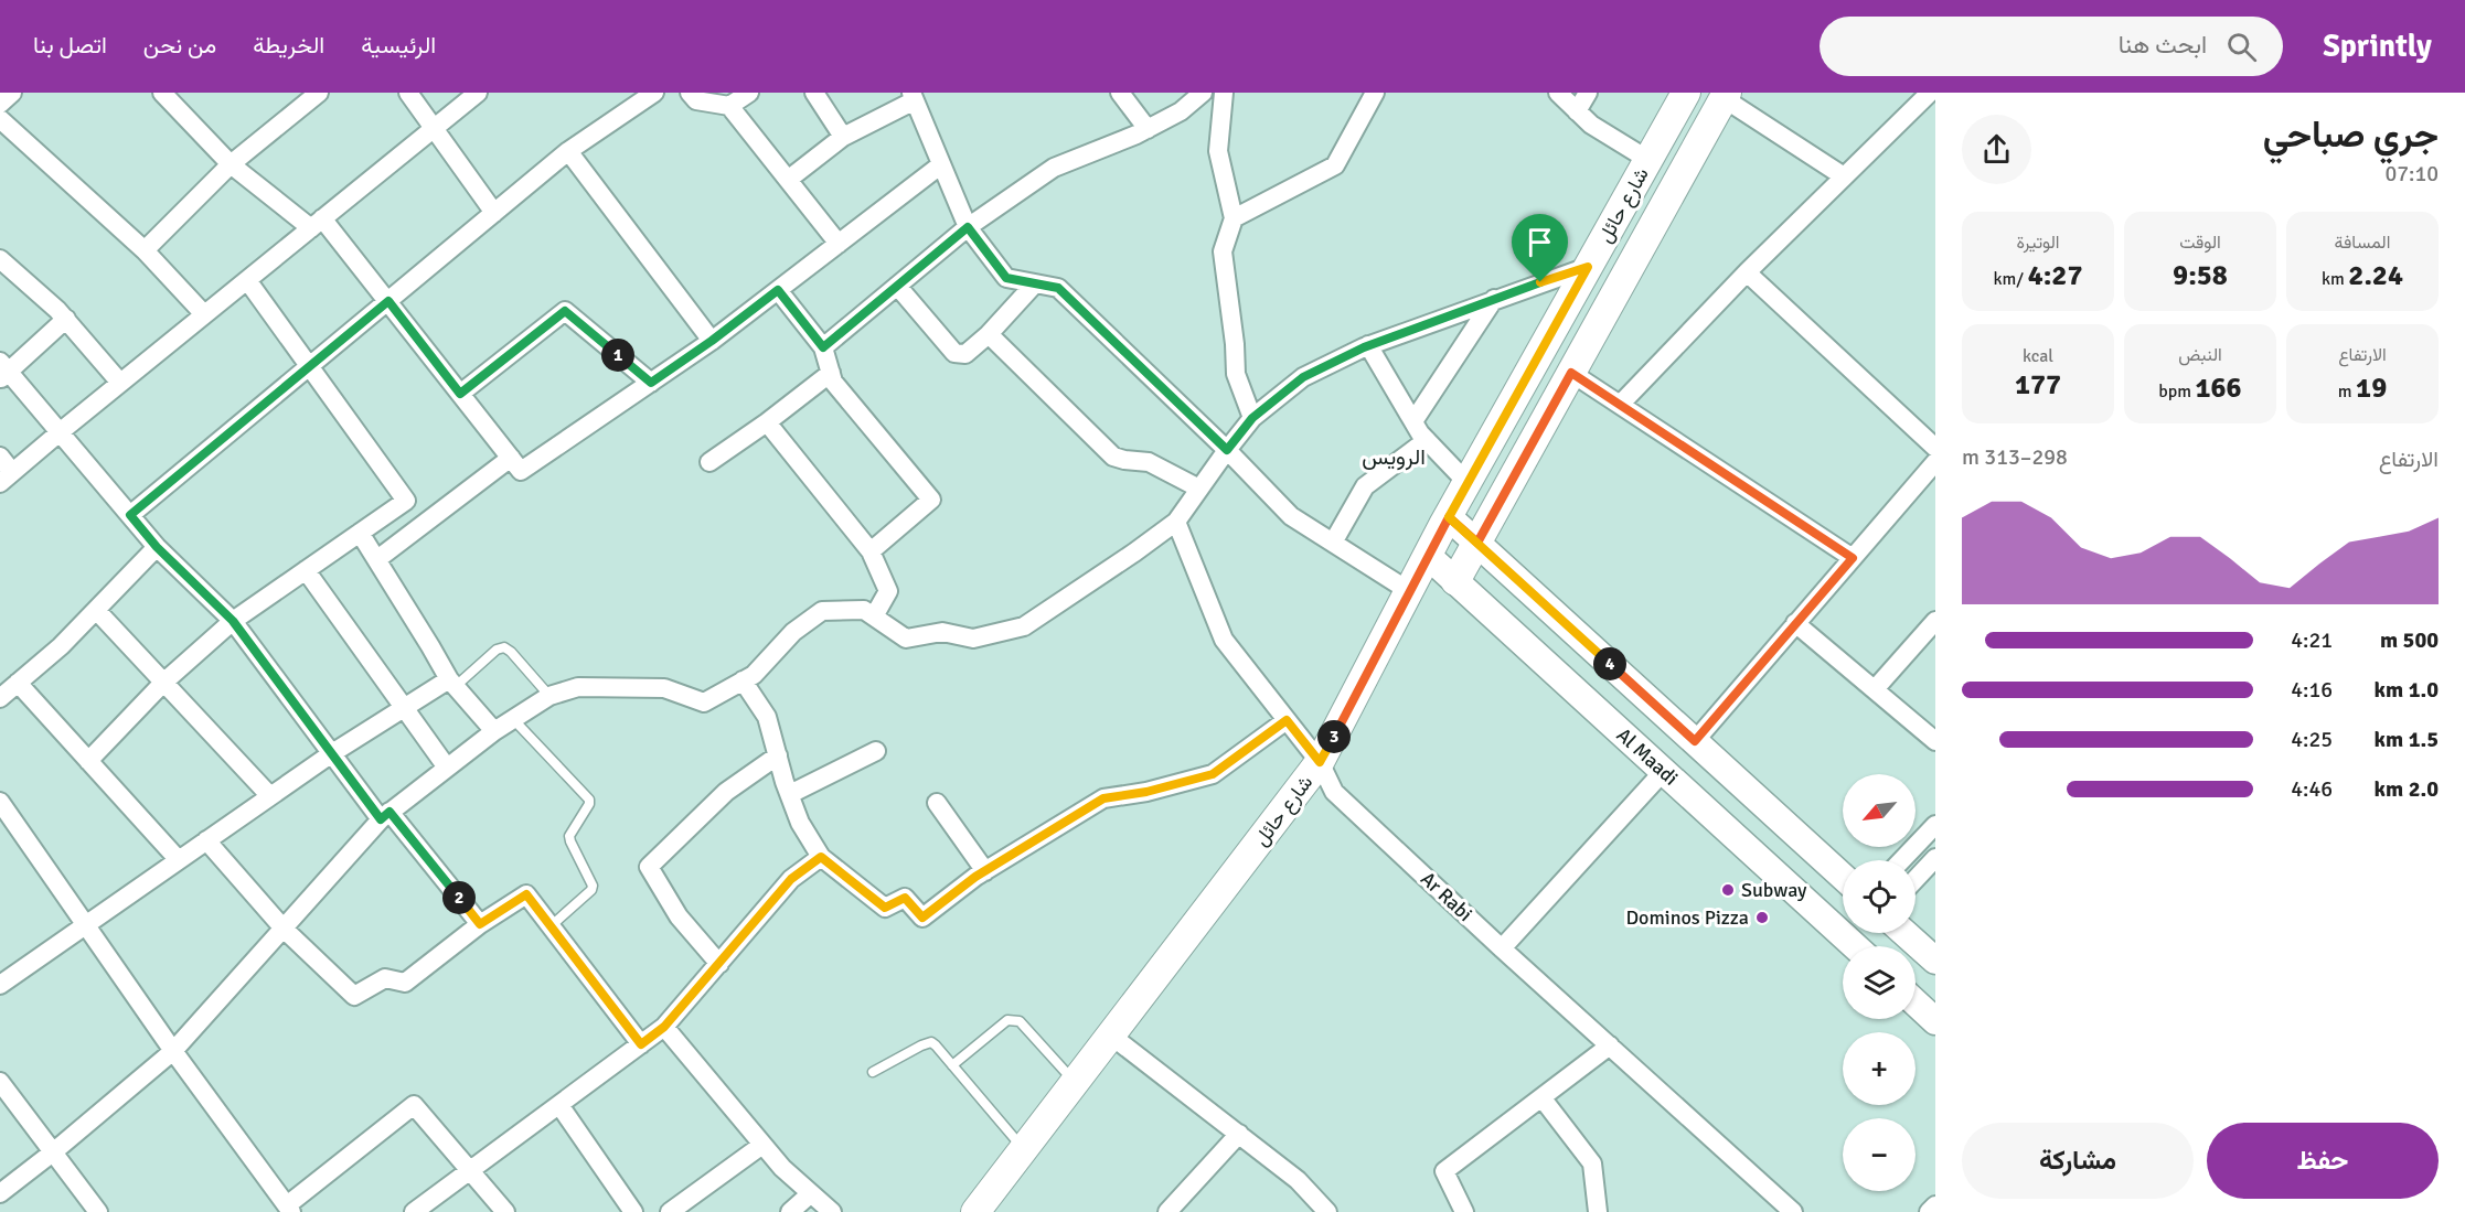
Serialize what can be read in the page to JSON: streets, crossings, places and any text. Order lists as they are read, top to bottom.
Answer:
{
  "streets": {
    "main road": ["شارع حائل"],
    "street": ["Al Maadi", "Ar Rabi"]
  },
  "crossings": [
    ["شارع حائل", "Al Maadi"],
    ["شارع حائل", "Ar Rabi"]
  ],
  "districts": ["الرويس"],
  "places": ["Subway", "Dominos Pizza"],
  "north": "bottom left",
  "page": {
    "header": "Sprintly",
    "search": "ابحث هنا",
    "nav": [
      "الرئيسية",
      "الخريطة",
      "من نحن",
      "اتصل بنا"
    ],
    "heading": ["جري صباحي", "07:10"],
    "stats": [
      ["المسافة", "2.24 km"],
      ["الوقت", "9:58"],
      ["الوتيرة", "4:27 /km"],
      ["الارتفاع", "19 m"],
      ["النبض", "166 bpm"],
      ["kcal", "177"]
    ],
    "pins": [
      "1",
      "4",
      "3",
      "2"
    ],
    "chart": ["الارتفاع", "298–313 m"],
    "list": [
      {
        "name": "500 m",
        "note": "4:21"
      },
      {
        "name": "1.0 km",
        "note": "4:16"
      },
      {
        "name": "1.5 km",
        "note": "4:25"
      },
      {
        "name": "2.0 km",
        "note": "4:46"
      }
    ],
    "map_buttons": ["+", "−"],
    "buttons": ["حفظ", "مشاركة"]
  }
}
